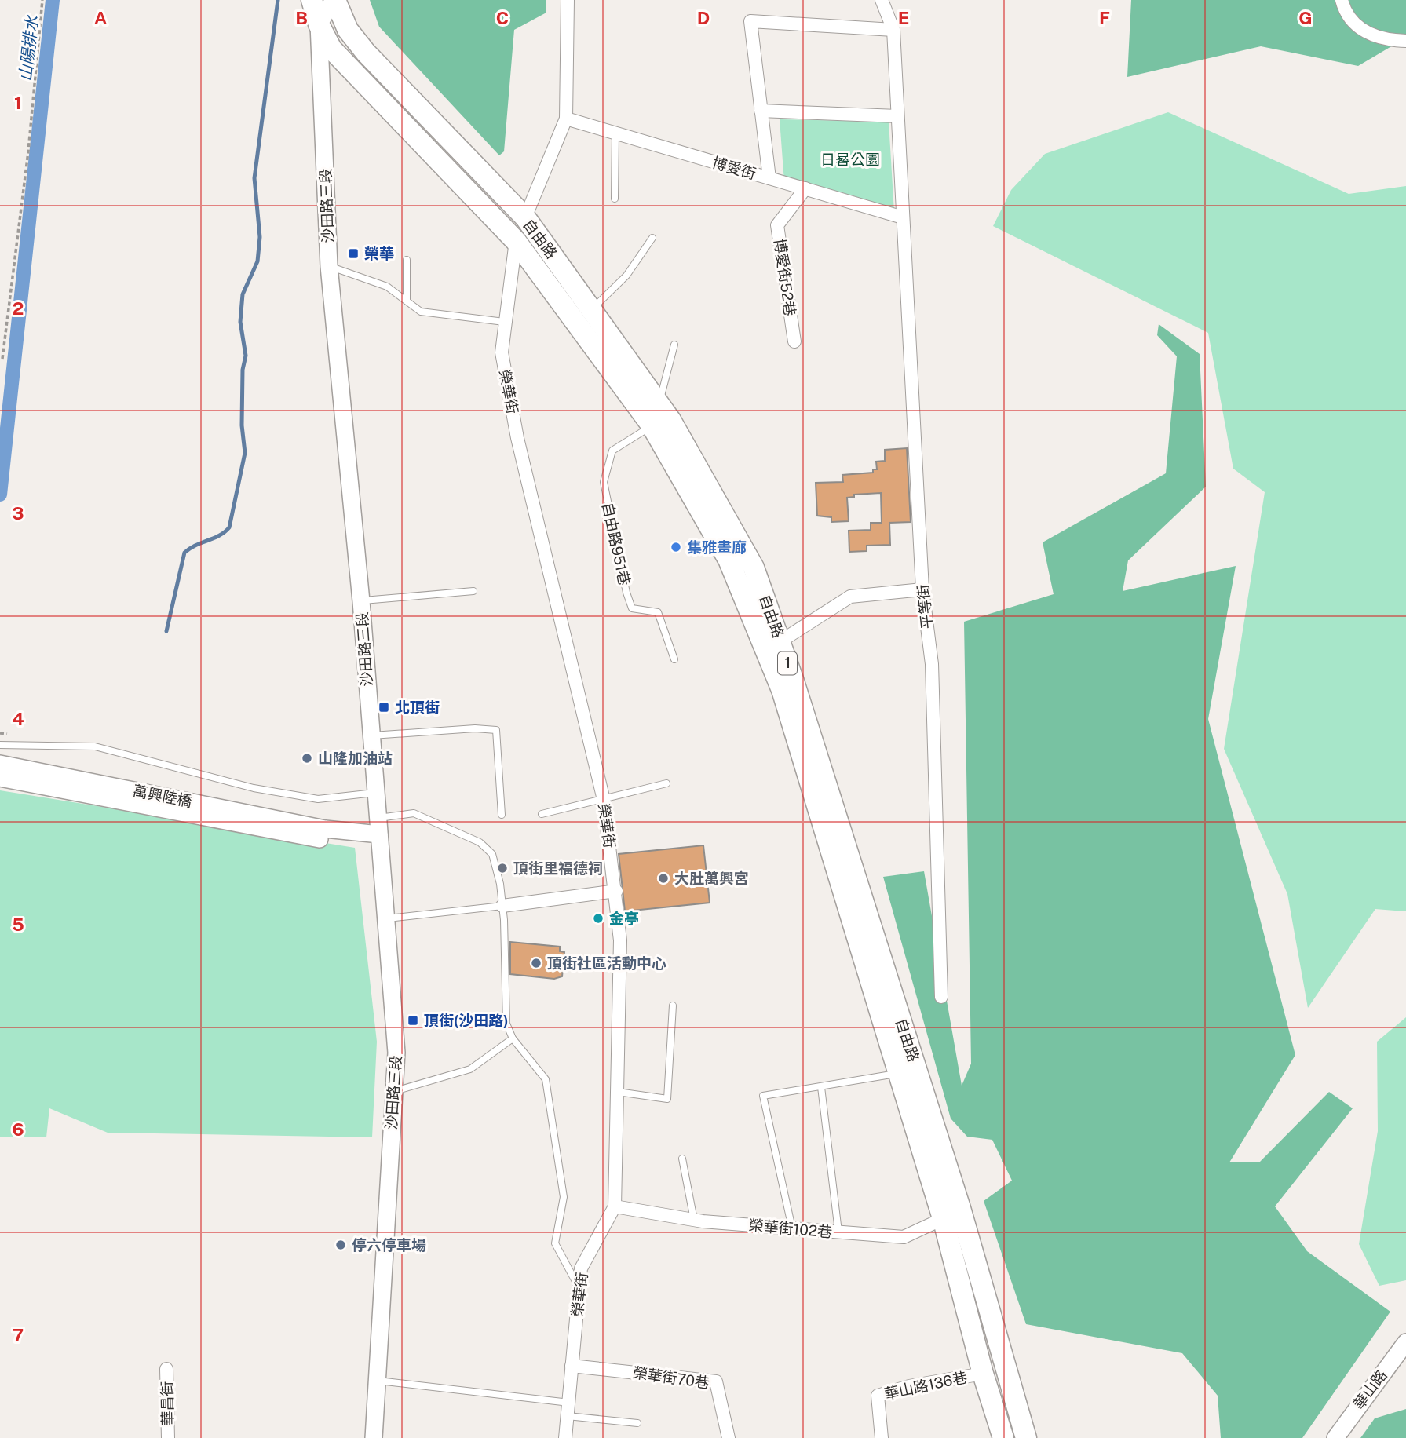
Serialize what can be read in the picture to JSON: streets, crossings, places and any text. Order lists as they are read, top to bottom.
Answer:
{
  "streets": {
    "main road": ["沙田路三段", "自由路", "1"],
    "street": [
      "博愛街",
      "博愛街52巷",
      "榮華街",
      "平等街",
      "萬興陸橋",
      "榮華街102巷",
      "榮華街70巷",
      "華山路136巷",
      "華山路",
      "華昌街"
    ],
    "lane": ["自由路951巷"]
  },
  "crossings": [
    ["博愛街", "博愛街52巷"],
    ["博愛街", "榮華街"],
    ["博愛街", "平等街"],
    ["沙田路三段", "自由路"],
    ["自由路", "榮華街"],
    ["自由路", "自由路951巷"],
    ["自由路", "榮華街102巷"],
    ["自由路", "華山路136巷"],
    ["榮華街", "榮華街102巷"],
    ["榮華街", "榮華街70巷"]
  ],
  "water": ["山陽排水"],
  "parks": ["日晷公園"],
  "places": {
    "transit": ["榮華", "北頂街", "頂街(沙田路)"],
    "other": [
      "集雅畫廊",
      "山隆加油站",
      "頂街里福德祠",
      "大肚萬興宮",
      "金亭",
      "頂街社區活動中心",
      "停六停車場"
    ]
  },
  "grid": {
    "columns": [
      "A",
      "B",
      "C",
      "D",
      "E",
      "F",
      "G"
    ],
    "rows": [
      "1",
      "2",
      "3",
      "4",
      "5",
      "6",
      "7"
    ]
  }
}
